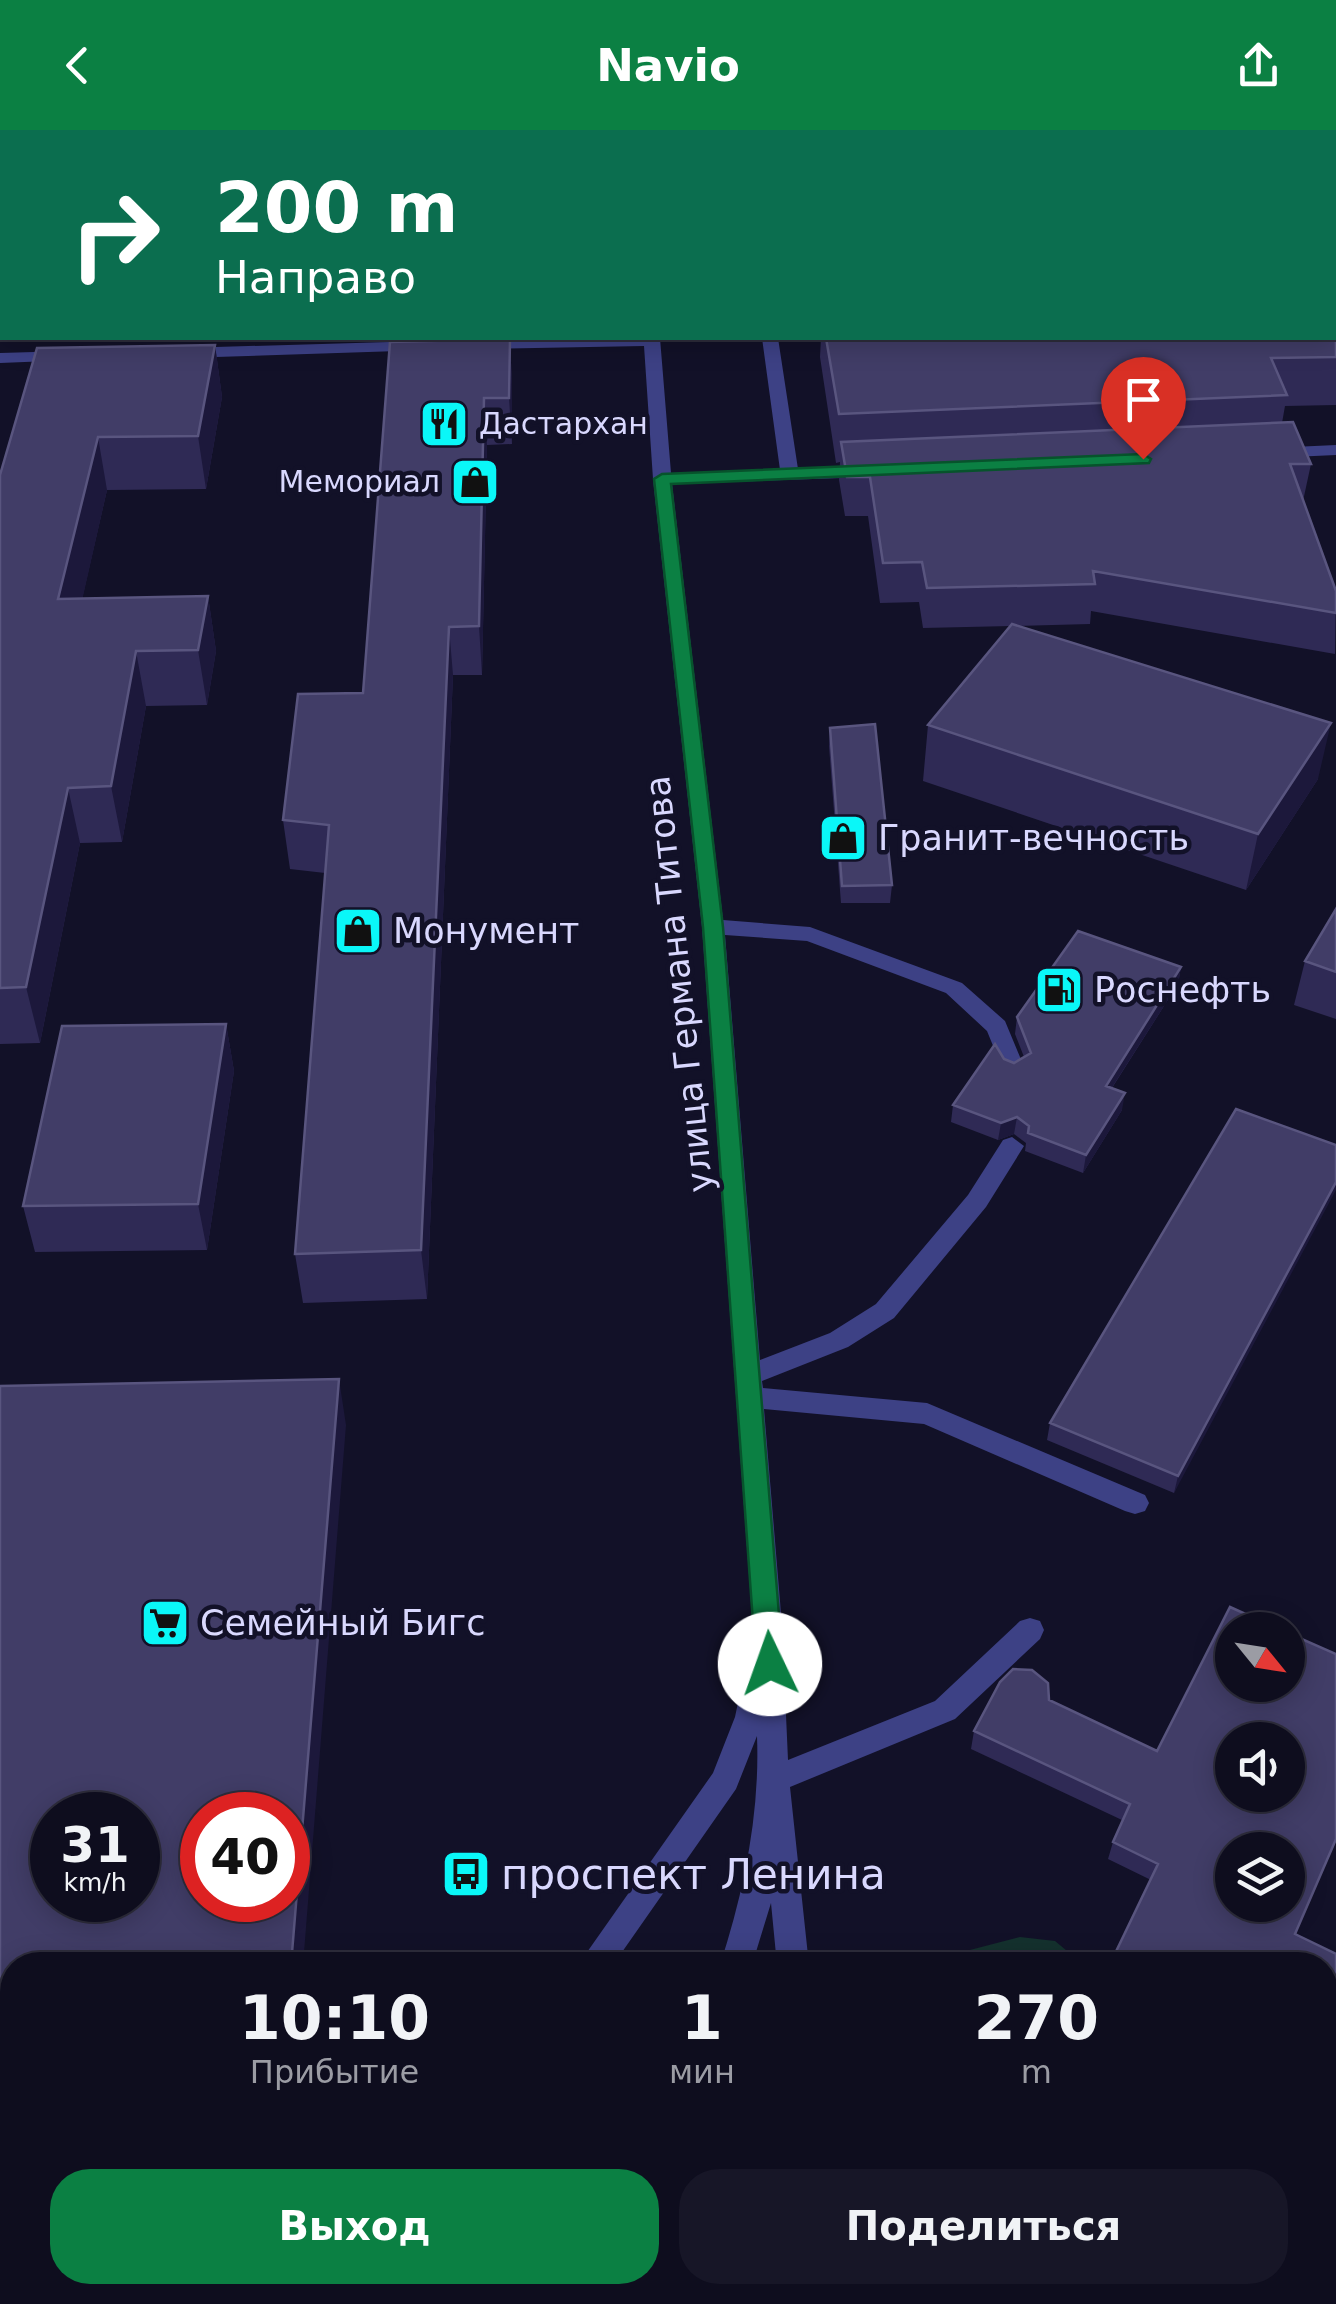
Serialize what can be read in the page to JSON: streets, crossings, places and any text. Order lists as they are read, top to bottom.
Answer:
{
  "streets": {
    "street": ["улица Германа Титова"]
  },
  "places": {
    "restaurant": ["Дастархан"],
    "shop": ["Мемориал", "Гранит-вечность", "Монумент"],
    "fuel station": ["Роснефть"],
    "supermarket": ["Семейный Бигс"],
    "bus stop": ["проспект Ленина"]
  },
  "north": "bottom right",
  "page": {
    "header": "Navio",
    "turn": ["200 m", "Направо"],
    "speed": "31 km/h",
    "limit": "40",
    "eta": [
      "10:10",
      "Прибытие",
      "1",
      "мин",
      "270",
      "m"
    ],
    "buttons": ["Выход", "Поделиться"]
  }
}
